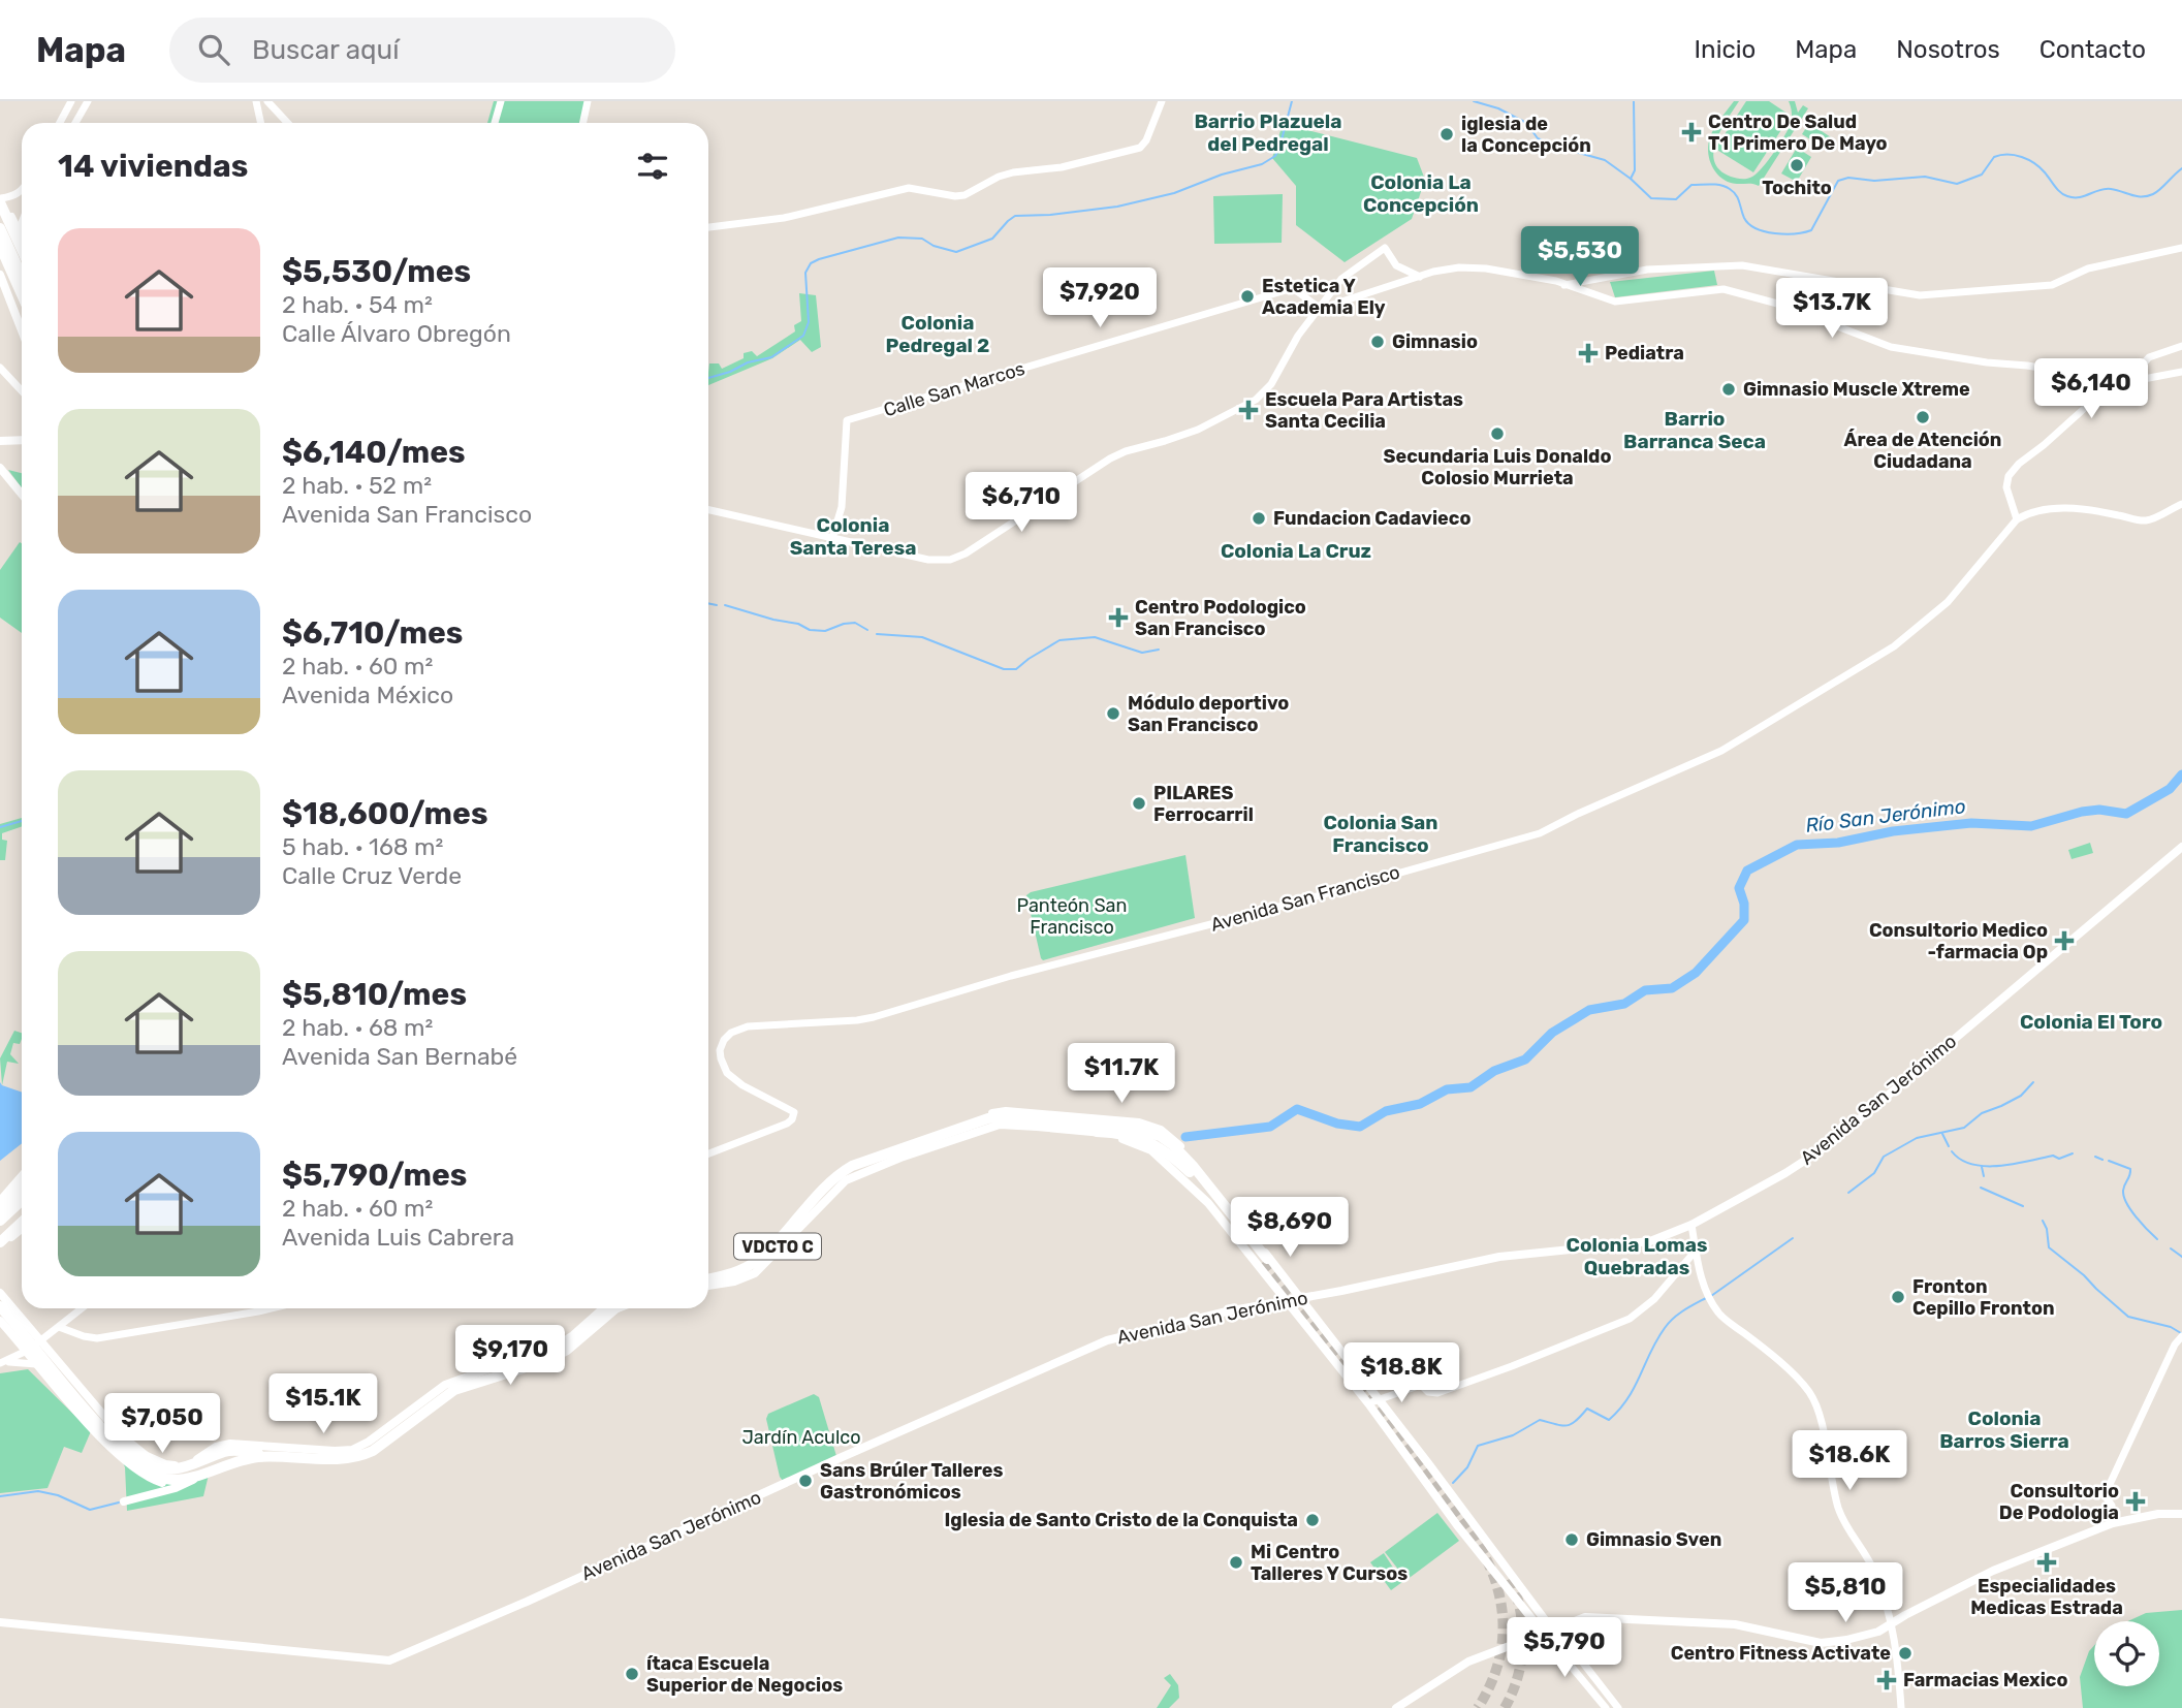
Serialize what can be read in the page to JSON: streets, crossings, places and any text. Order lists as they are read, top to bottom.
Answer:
{
  "streets": {
    "highway": ["VDCTO C"],
    "main road": ["Avenida San Jerónimo"],
    "street": ["Calle San Marcos", "Avenida San Francisco"]
  },
  "districts": [
    "Barrio Plazuela del Pedregal",
    "Colonia La Concepción",
    "Colonia Pedregal 2",
    "Barrio Barranca Seca",
    "Colonia Santa Teresa",
    "Colonia La Cruz",
    "Colonia San Francisco",
    "Colonia El Toro",
    "Colonia Lomas Quebradas",
    "Colonia Barros Sierra"
  ],
  "water": ["Río San Jerónimo"],
  "parks": ["Panteón San Francisco", "Jardín Aculco"],
  "places": {
    "health": [
      "Centro De Salud T1 Primero De Mayo",
      "Pediatra",
      "Escuela Para Artistas Santa Cecilia",
      "Centro Podologico San Francisco",
      "Consultorio Medico -farmacia Op",
      "Consultorio De Podologia",
      "Especialidades Medicas Estrada",
      "Farmacias Mexico"
    ],
    "other": [
      "iglesia de la Concepción",
      "Tochito",
      "Estetica Y Academia Ely",
      "Gimnasio",
      "Gimnasio Muscle Xtreme",
      "Área de Atención Ciudadana",
      "Secundaria Luis Donaldo Colosio Murrieta",
      "Fundacion Cadavieco",
      "Módulo deportivo San Francisco",
      "PILARES Ferrocarril",
      "Fronton Cepillo Fronton",
      "Sans Brúler Talleres Gastronómicos",
      "Iglesia de Santo Cristo de la Conquista",
      "Gimnasio Sven",
      "Mi Centro Talleres Y Cursos",
      "Centro Fitness Activate",
      "ítaca Escuela Superior de Negocios"
    ]
  },
  "page": {
    "header": "Mapa",
    "search": "Buscar aquí",
    "nav": [
      "Inicio",
      "Mapa",
      "Nosotros",
      "Contacto"
    ],
    "heading": "14 viviendas",
    "list": [
      {
        "name": "$5,530/mes",
        "note": "2 hab. · 54 m² · Calle Álvaro Obregón"
      },
      {
        "name": "$6,140/mes",
        "note": "2 hab. · 52 m² · Avenida San Francisco"
      },
      {
        "name": "$6,710/mes",
        "note": "2 hab. · 60 m² · Avenida México"
      },
      {
        "name": "$18,600/mes",
        "note": "5 hab. · 168 m² · Calle Cruz Verde"
      },
      {
        "name": "$5,810/mes",
        "note": "2 hab. · 68 m² · Avenida San Bernabé"
      },
      {
        "name": "$5,790/mes",
        "note": "2 hab. · 60 m² · Avenida Luis Cabrera"
      }
    ],
    "price": [
      "$5,530",
      "$7,920",
      "$13.7K",
      "$6,140",
      "$6,710",
      "$11.7K",
      "$8,690",
      "$9,170",
      "$18.8K",
      "$15.1K",
      "$7,050",
      "$18.6K",
      "$5,810",
      "$5,790"
    ]
  }
}
